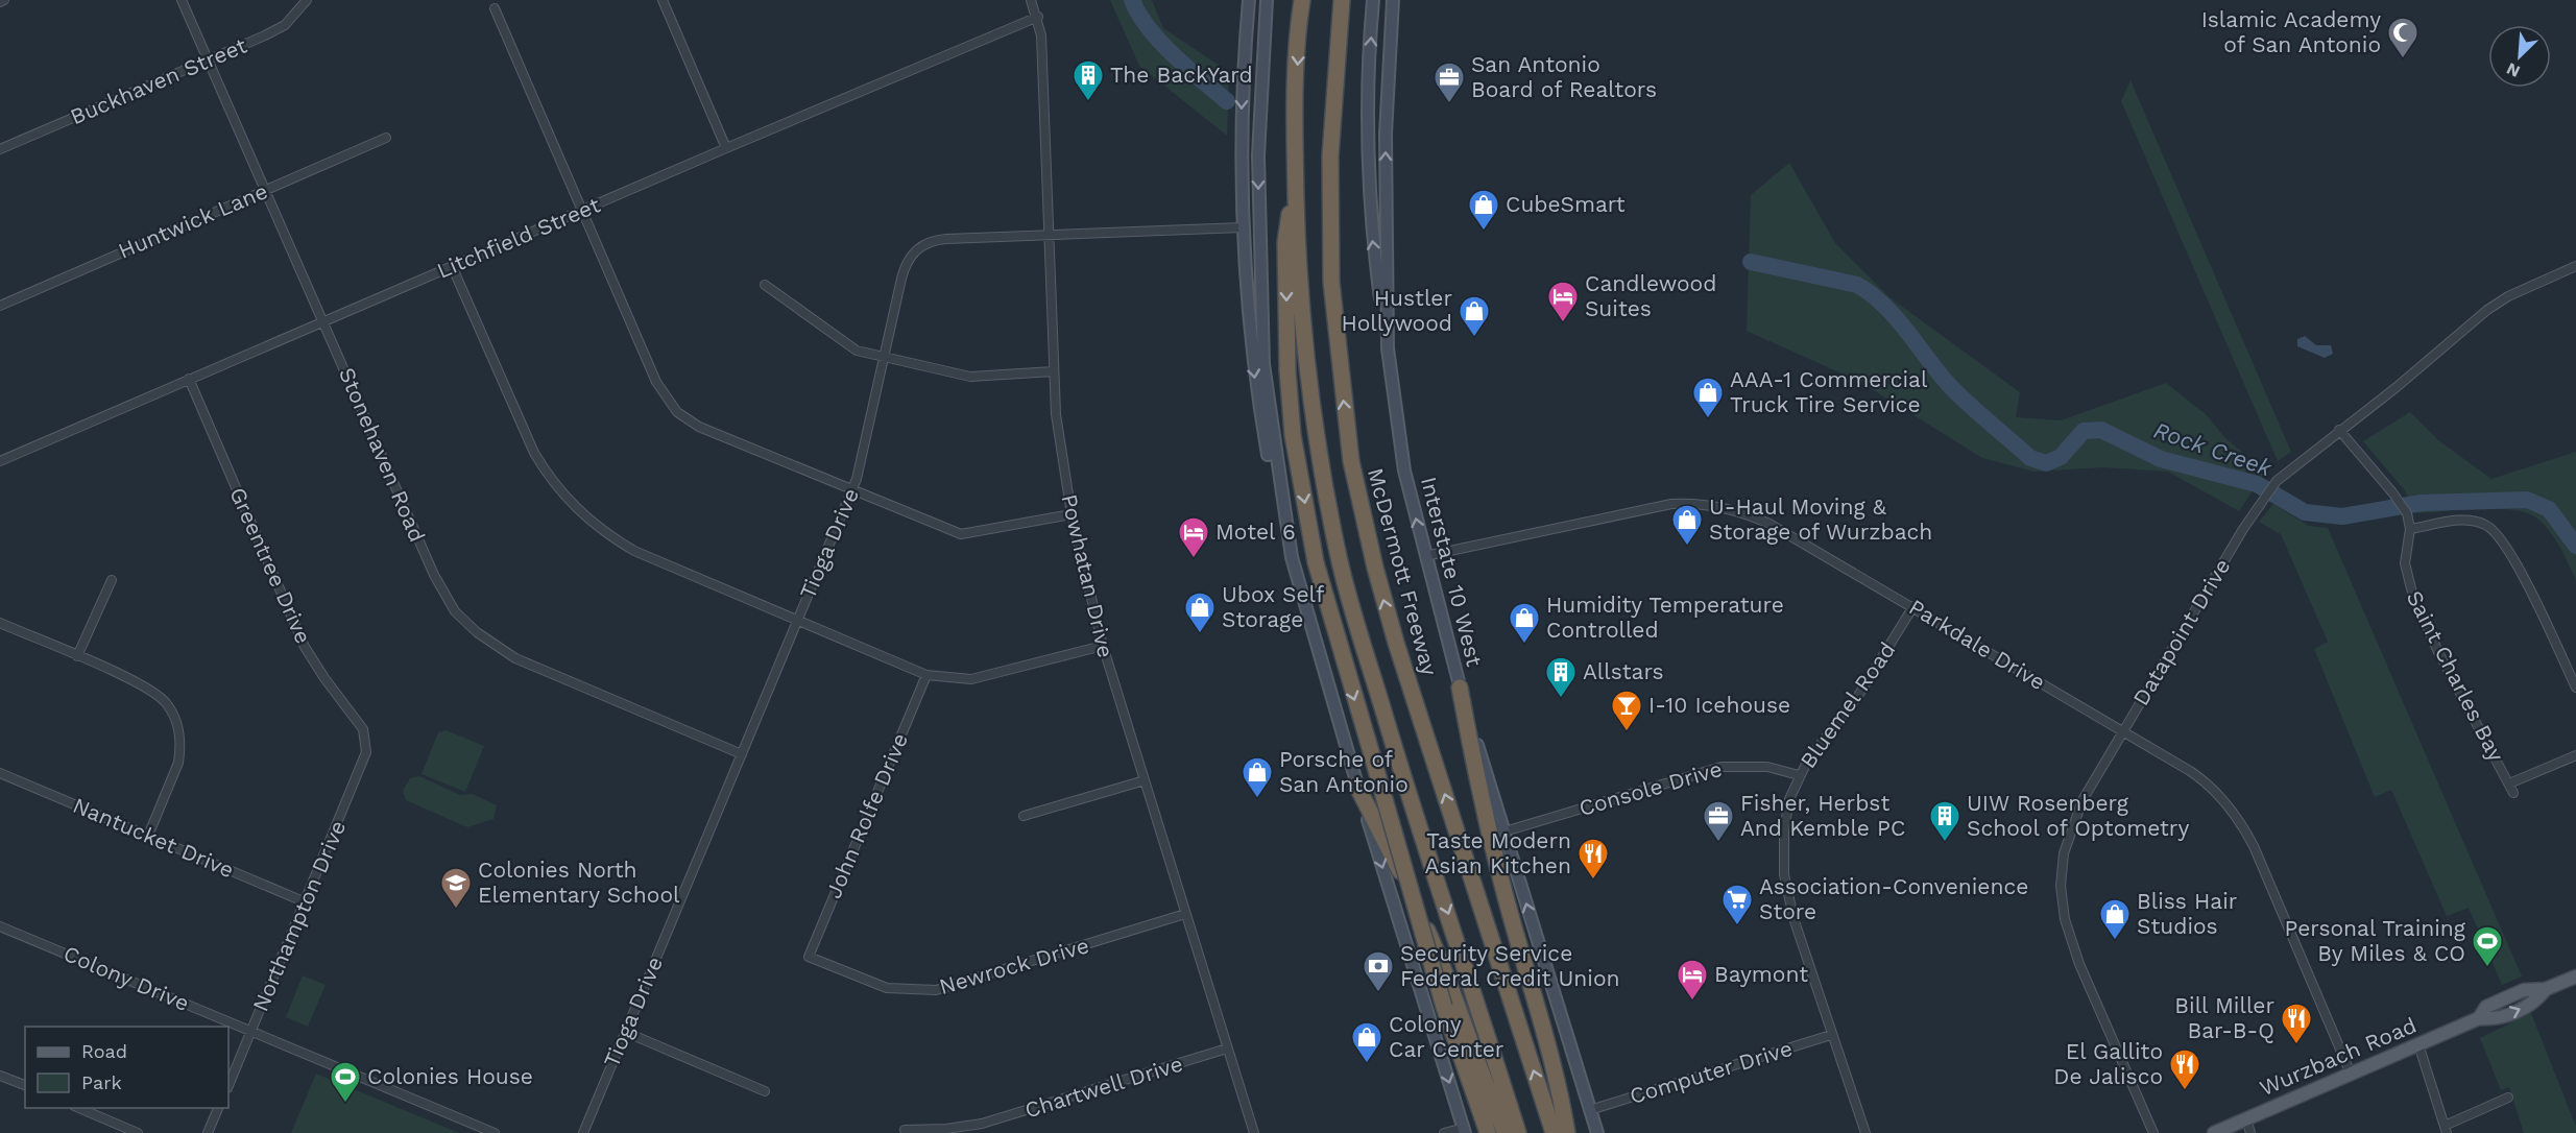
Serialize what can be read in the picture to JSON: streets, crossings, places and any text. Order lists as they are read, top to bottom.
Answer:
{
  "streets": {
    "highway": ["McDermott Freeway"],
    "main road": ["Interstate 10 West", "Wurzbach Road"],
    "street": [
      "Buckhaven Street",
      "Huntwick Lane",
      "Litchfield Street",
      "Stonehaven Road",
      "Tioga Drive",
      "Greentree Drive",
      "Powhatan Drive",
      "Datapoint Drive",
      "Parkdale Drive",
      "Saint Charles Bay",
      "Bluemel Road",
      "Console Drive",
      "John Rolfe Drive",
      "Nantucket Drive",
      "Northampton Drive",
      "Newrock Drive",
      "Colony Drive",
      "Computer Drive",
      "Chartwell Drive"
    ]
  },
  "crossings": [
    ["Buckhaven Street", "Stonehaven Road"],
    ["Huntwick Lane", "Stonehaven Road"],
    ["Litchfield Street", "Stonehaven Road"],
    ["Litchfield Street", "Greentree Drive"],
    ["Litchfield Street", "Powhatan Drive"],
    ["Stonehaven Road", "Tioga Drive"],
    ["Tioga Drive", "Powhatan Drive"],
    ["Greentree Drive", "Northampton Drive"],
    ["Interstate 10 West", "Parkdale Drive"],
    ["Interstate 10 West", "Console Drive"],
    ["Interstate 10 West", "Computer Drive"],
    ["Powhatan Drive", "Newrock Drive"],
    ["Powhatan Drive", "Chartwell Drive"],
    ["Datapoint Drive", "Parkdale Drive"],
    ["Datapoint Drive", "Saint Charles Bay"],
    ["Parkdale Drive", "Bluemel Road"],
    ["Parkdale Drive", "Wurzbach Road"],
    ["Bluemel Road", "Console Drive"],
    ["Bluemel Road", "Computer Drive"],
    ["John Rolfe Drive", "Newrock Drive"],
    ["Nantucket Drive", "Northampton Drive"],
    ["Northampton Drive", "Colony Drive"]
  ],
  "water": ["Rock Creek"],
  "places": {
    "mosque": ["Islamic Academy of San Antonio"],
    "building": ["The BackYard", "Allstars", "UIW Rosenberg School of Optometry"],
    "office": ["San Antonio Board of Realtors", "Fisher, Herbst And Kemble PC"],
    "shop": [
      "CubeSmart",
      "Hustler Hollywood",
      "AAA-1 Commercial Truck Tire Service",
      "U-Haul Moving & Storage of Wurzbach",
      "Ubox Self Storage",
      "Humidity Temperature Controlled",
      "Porsche of San Antonio",
      "Bliss Hair Studios",
      "Colony Car Center"
    ],
    "hotel": ["Candlewood Suites", "Motel 6", "Baymont"],
    "bar": ["I-10 Icehouse"],
    "restaurant": ["Taste Modern Asian Kitchen", "Bill Miller Bar-B-Q", "El Gallito De Jalisco"],
    "school or university": ["Colonies North Elementary School"],
    "supermarket": ["Association-Convenience Store"],
    "sports": ["Personal Training By Miles & CO", "Colonies House"],
    "bank": ["Security Service Federal Credit Union"]
  },
  "legend": ["Road", "Park"],
  "north": "bottom left"
}
